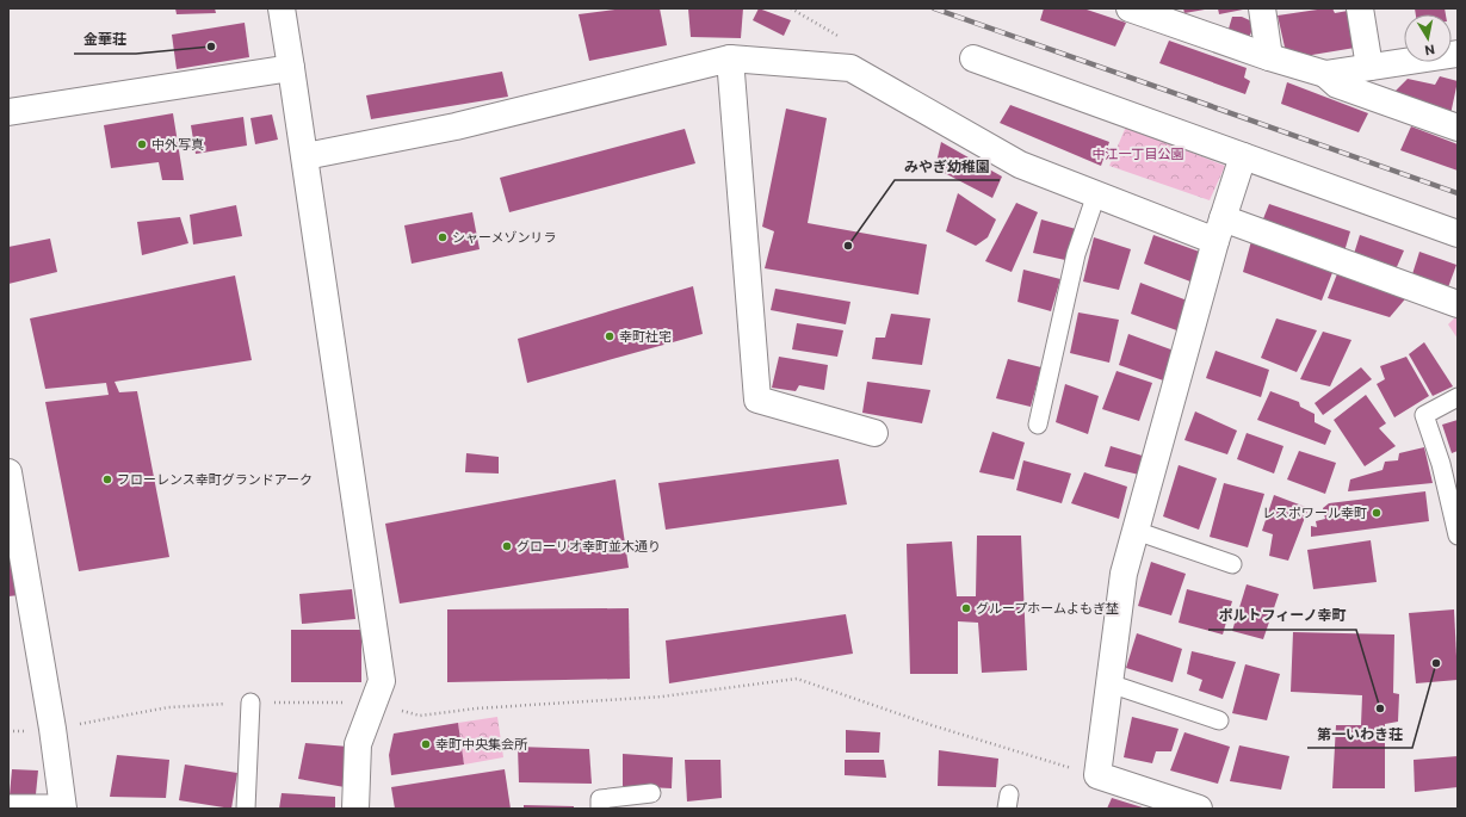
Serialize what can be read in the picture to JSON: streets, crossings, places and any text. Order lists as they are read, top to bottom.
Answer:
{
  "parks": ["中江一丁目公園"],
  "places": [
    "金華荘",
    "中外写真",
    "シャーメゾンリラ",
    "みやぎ幼稚園",
    "幸町社宅",
    "フローレンス幸町グランドアーク",
    "レスポワール幸町",
    "グローリオ幸町並木通り",
    "グループホームよもぎ埜",
    "第一いわき荘",
    "ポルトフィーノ幸町",
    "幸町中央集会所"
  ],
  "north": "bottom"
}
